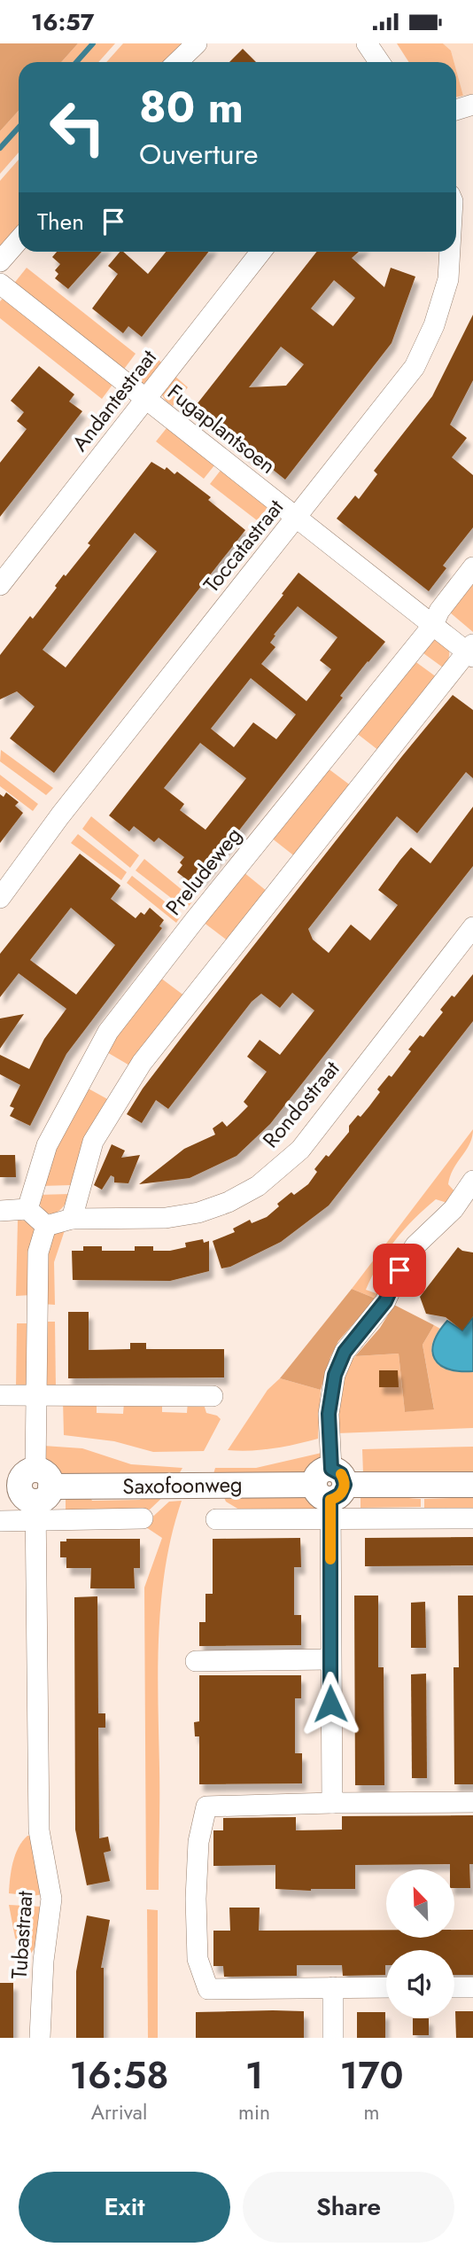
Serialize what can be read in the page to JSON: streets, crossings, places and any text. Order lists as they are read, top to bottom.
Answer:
{
  "streets": {
    "street": [
      "Andantestraat",
      "Fugaplantsoen",
      "Toccatastraat",
      "Preludeweg",
      "Rondostraat",
      "Saxofoonweg",
      "Tubastraat"
    ]
  },
  "crossings": [
    ["Andantestraat", "Fugaplantsoen"],
    ["Fugaplantsoen", "Toccatastraat"],
    ["Fugaplantsoen", "Preludeweg"],
    ["Saxofoonweg", "Tubastraat"]
  ],
  "north": "top left",
  "page": {
    "status": "16:57",
    "turn": ["80 m", "Ouverture"],
    "then": "Then",
    "eta": [
      "16:58",
      "Arrival",
      "1",
      "min",
      "170",
      "m"
    ],
    "buttons": ["Exit", "Share"]
  }
}
